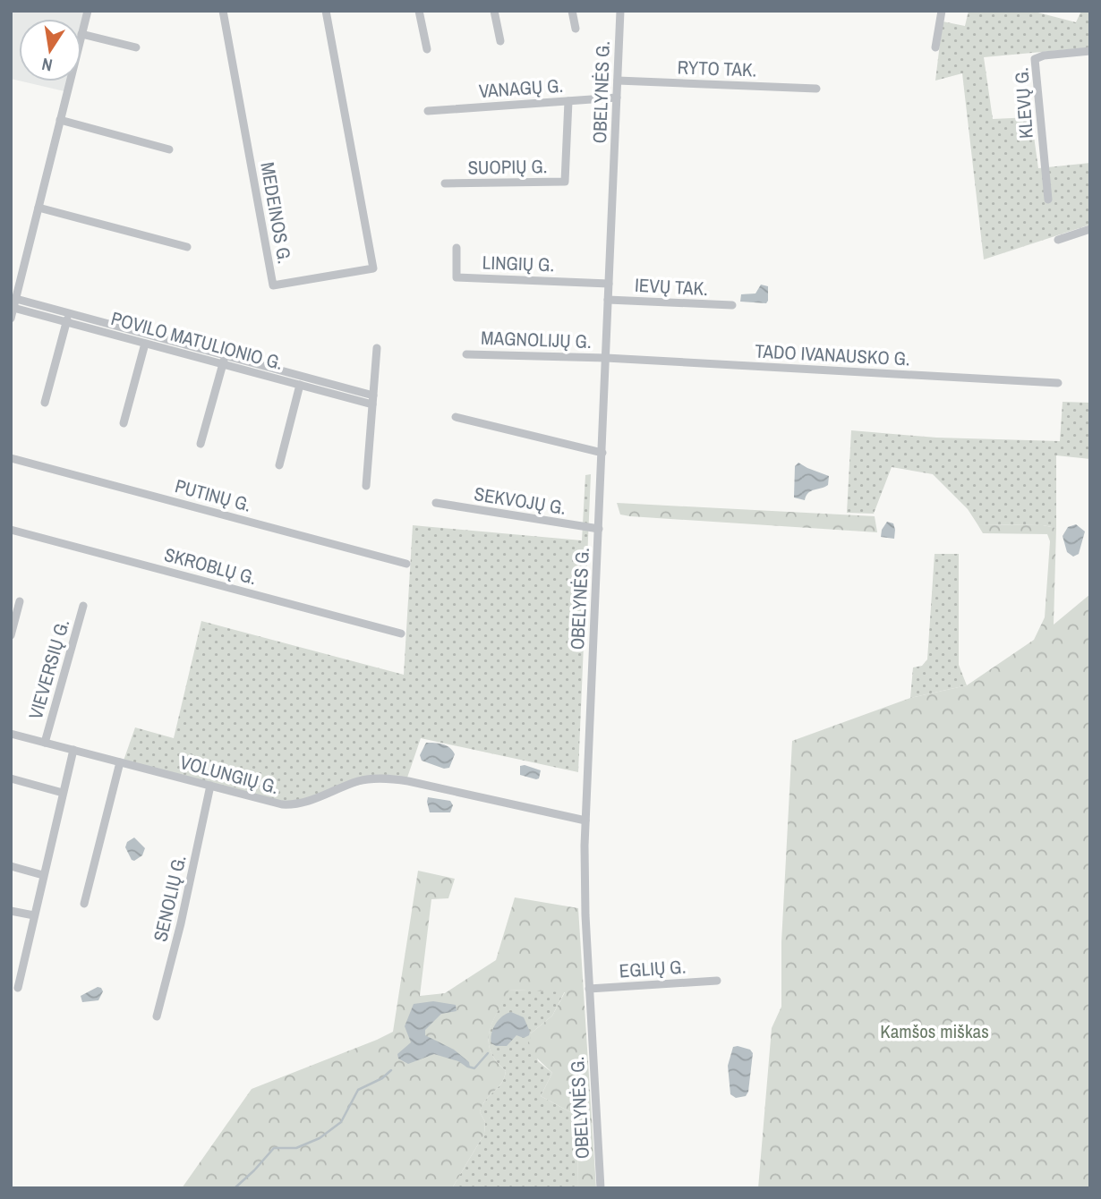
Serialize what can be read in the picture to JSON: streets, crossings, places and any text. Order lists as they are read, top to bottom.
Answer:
{
  "streets": {
    "street": [
      "RYTO TAK.",
      "VANAGŲ G.",
      "OBELYNĖS G.",
      "KLEVŲ G.",
      "SUOPIŲ G.",
      "MEDEINOS G.",
      "LINGIŲ G.",
      "IEVŲ TAK.",
      "MAGNOLIJŲ G.",
      "POVILO MATULIONIO G.",
      "TADO IVANAUSKO G.",
      "PUTINŲ G.",
      "SEKVOJŲ G.",
      "SKROBLŲ G.",
      "VIEVERSIŲ G.",
      "VOLUNGIŲ G.",
      "SENOLIŲ G.",
      "EGLIŲ G."
    ]
  },
  "crossings": [
    ["RYTO TAK.", "OBELYNĖS G."],
    ["VANAGŲ G.", "OBELYNĖS G."],
    ["VANAGŲ G.", "SUOPIŲ G."],
    ["OBELYNĖS G.", "LINGIŲ G."],
    ["OBELYNĖS G.", "IEVŲ TAK."],
    ["OBELYNĖS G.", "MAGNOLIJŲ G."],
    ["OBELYNĖS G.", "TADO IVANAUSKO G."],
    ["OBELYNĖS G.", "SEKVOJŲ G."],
    ["OBELYNĖS G.", "VOLUNGIŲ G."],
    ["OBELYNĖS G.", "EGLIŲ G."],
    ["MAGNOLIJŲ G.", "TADO IVANAUSKO G."],
    ["VIEVERSIŲ G.", "VOLUNGIŲ G."],
    ["VOLUNGIŲ G.", "SENOLIŲ G."]
  ],
  "parks": ["Kamšos miškas"],
  "north": "bottom"
}
